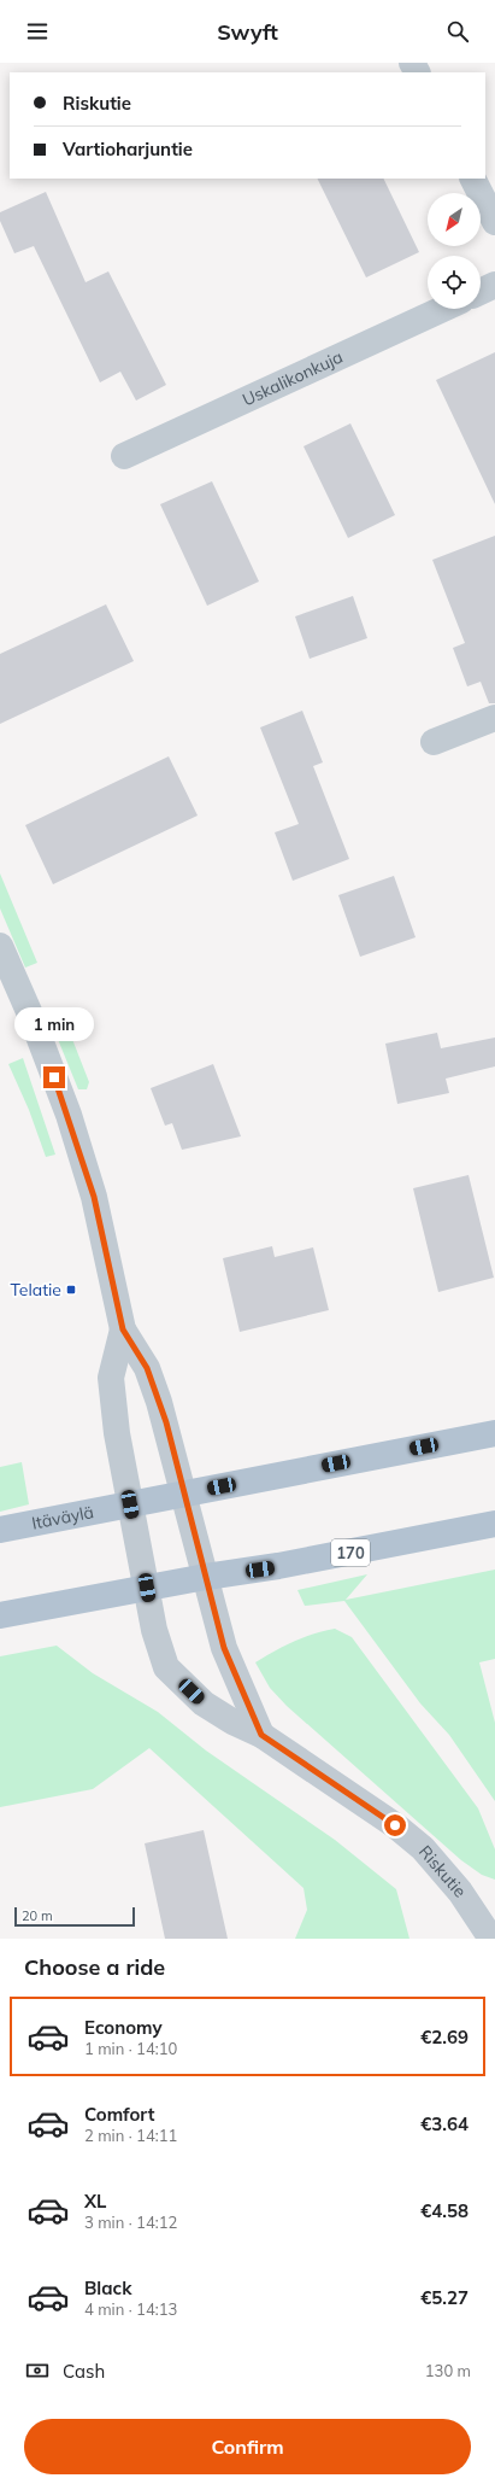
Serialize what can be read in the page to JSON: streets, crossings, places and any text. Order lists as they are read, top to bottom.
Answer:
{
  "streets": {
    "main road": ["Itäväylä", "170"],
    "street": ["Uskalikonkuja", "Riskutie"]
  },
  "crossings": [
    ["Itäväylä", "Riskutie"],
    ["170", "Riskutie"]
  ],
  "places": {
    "transit": ["Telatie"]
  },
  "scale_bar": "20 m",
  "north": "bottom left",
  "page": {
    "header": "Swyft",
    "banner": ["Riskutie", "Vartioharjuntie"],
    "bubble": "1 min",
    "scale": "20 m",
    "heading": "Choose a ride",
    "list": [
      {
        "name": "Economy",
        "note": "1 min · 14:10",
        "value": "€2.69"
      },
      {
        "name": "Comfort",
        "note": "2 min · 14:11",
        "value": "€3.64"
      },
      {
        "name": "XL",
        "note": "3 min · 14:12",
        "value": "€4.58"
      },
      {
        "name": "Black",
        "note": "4 min · 14:13",
        "value": "€5.27"
      }
    ],
    "pay": ["Cash", "130 m"],
    "buttons": "Confirm"
  }
}
